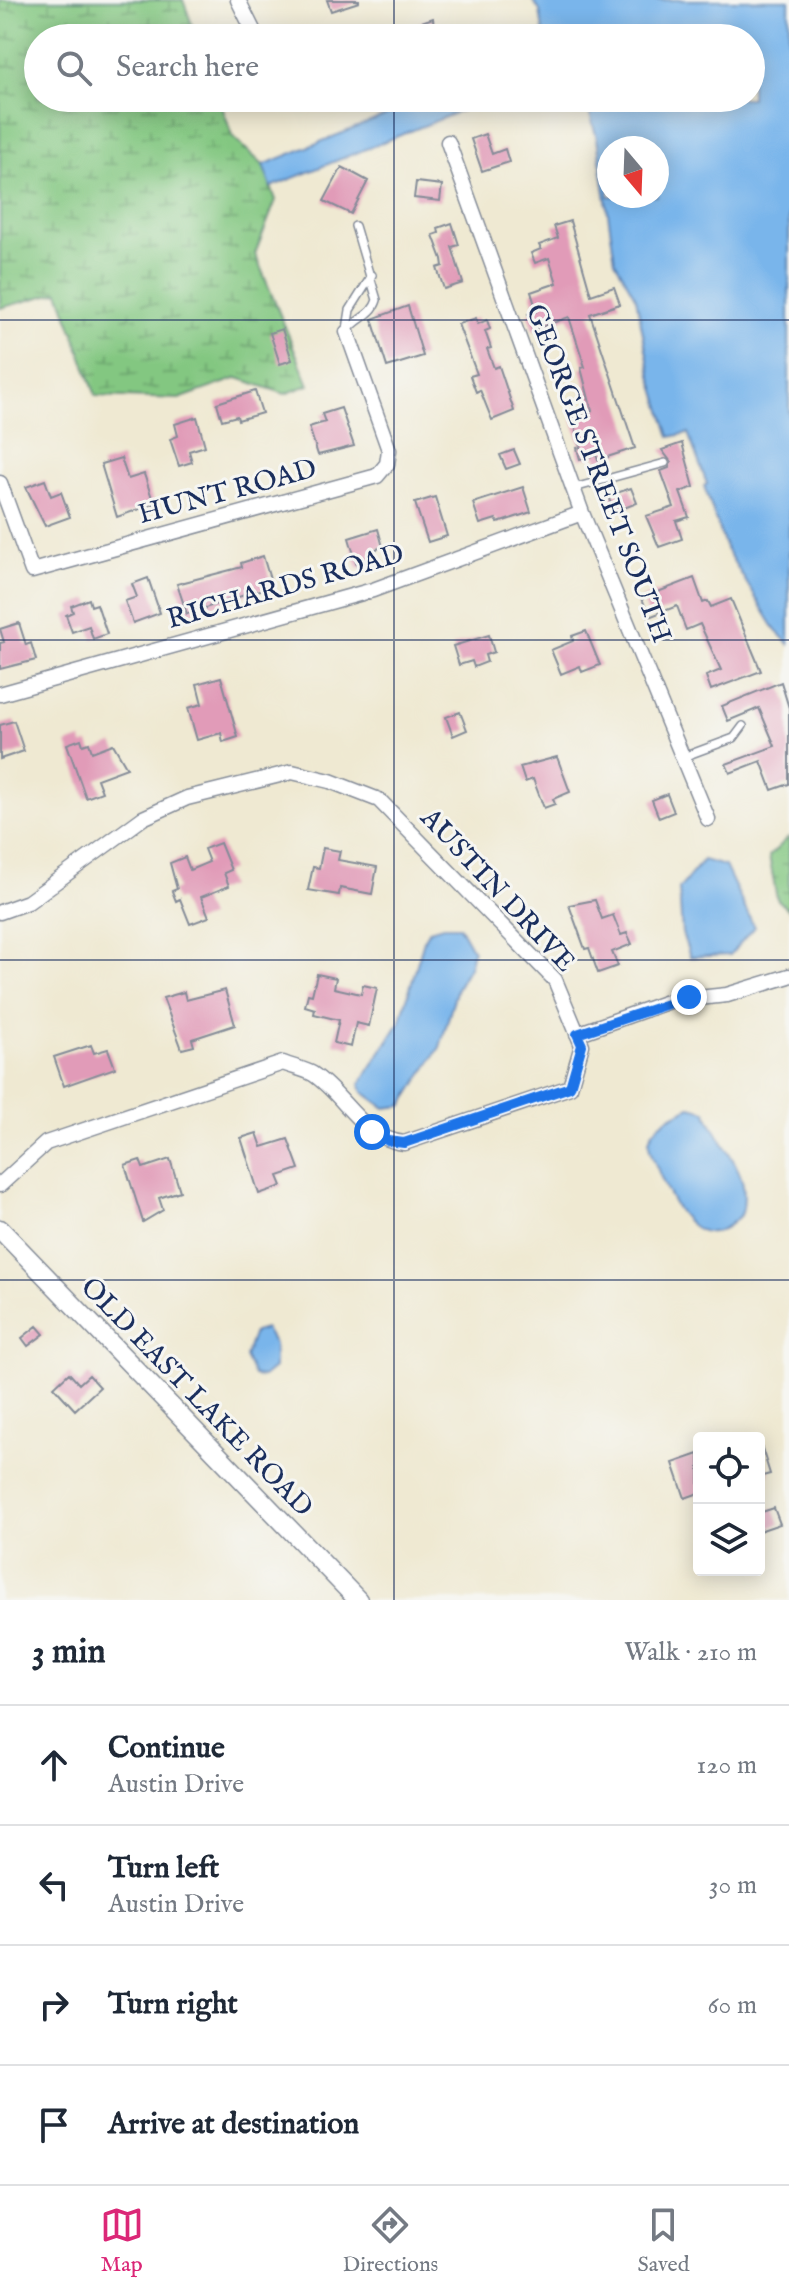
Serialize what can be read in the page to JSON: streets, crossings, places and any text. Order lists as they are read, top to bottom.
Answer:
{
  "streets": {
    "street": [
      "GEORGE STREET SOUTH",
      "HUNT ROAD",
      "RICHARDS ROAD",
      "AUSTIN DRIVE",
      "OLD EAST LAKE ROAD"
    ]
  },
  "crossings": [
    ["GEORGE STREET SOUTH", "RICHARDS ROAD"]
  ],
  "north": "bottom",
  "page": {
    "search": "Search here",
    "heading": ["3 min", "Walk · 210 m"],
    "list": [
      ["Continue", "Austin Drive", "120 m"],
      ["Turn left", "Austin Drive", "30 m"],
      ["Turn right", "60 m"],
      "Arrive at destination"
    ],
    "nav": ["Map", "Directions", "Saved"]
  }
}
